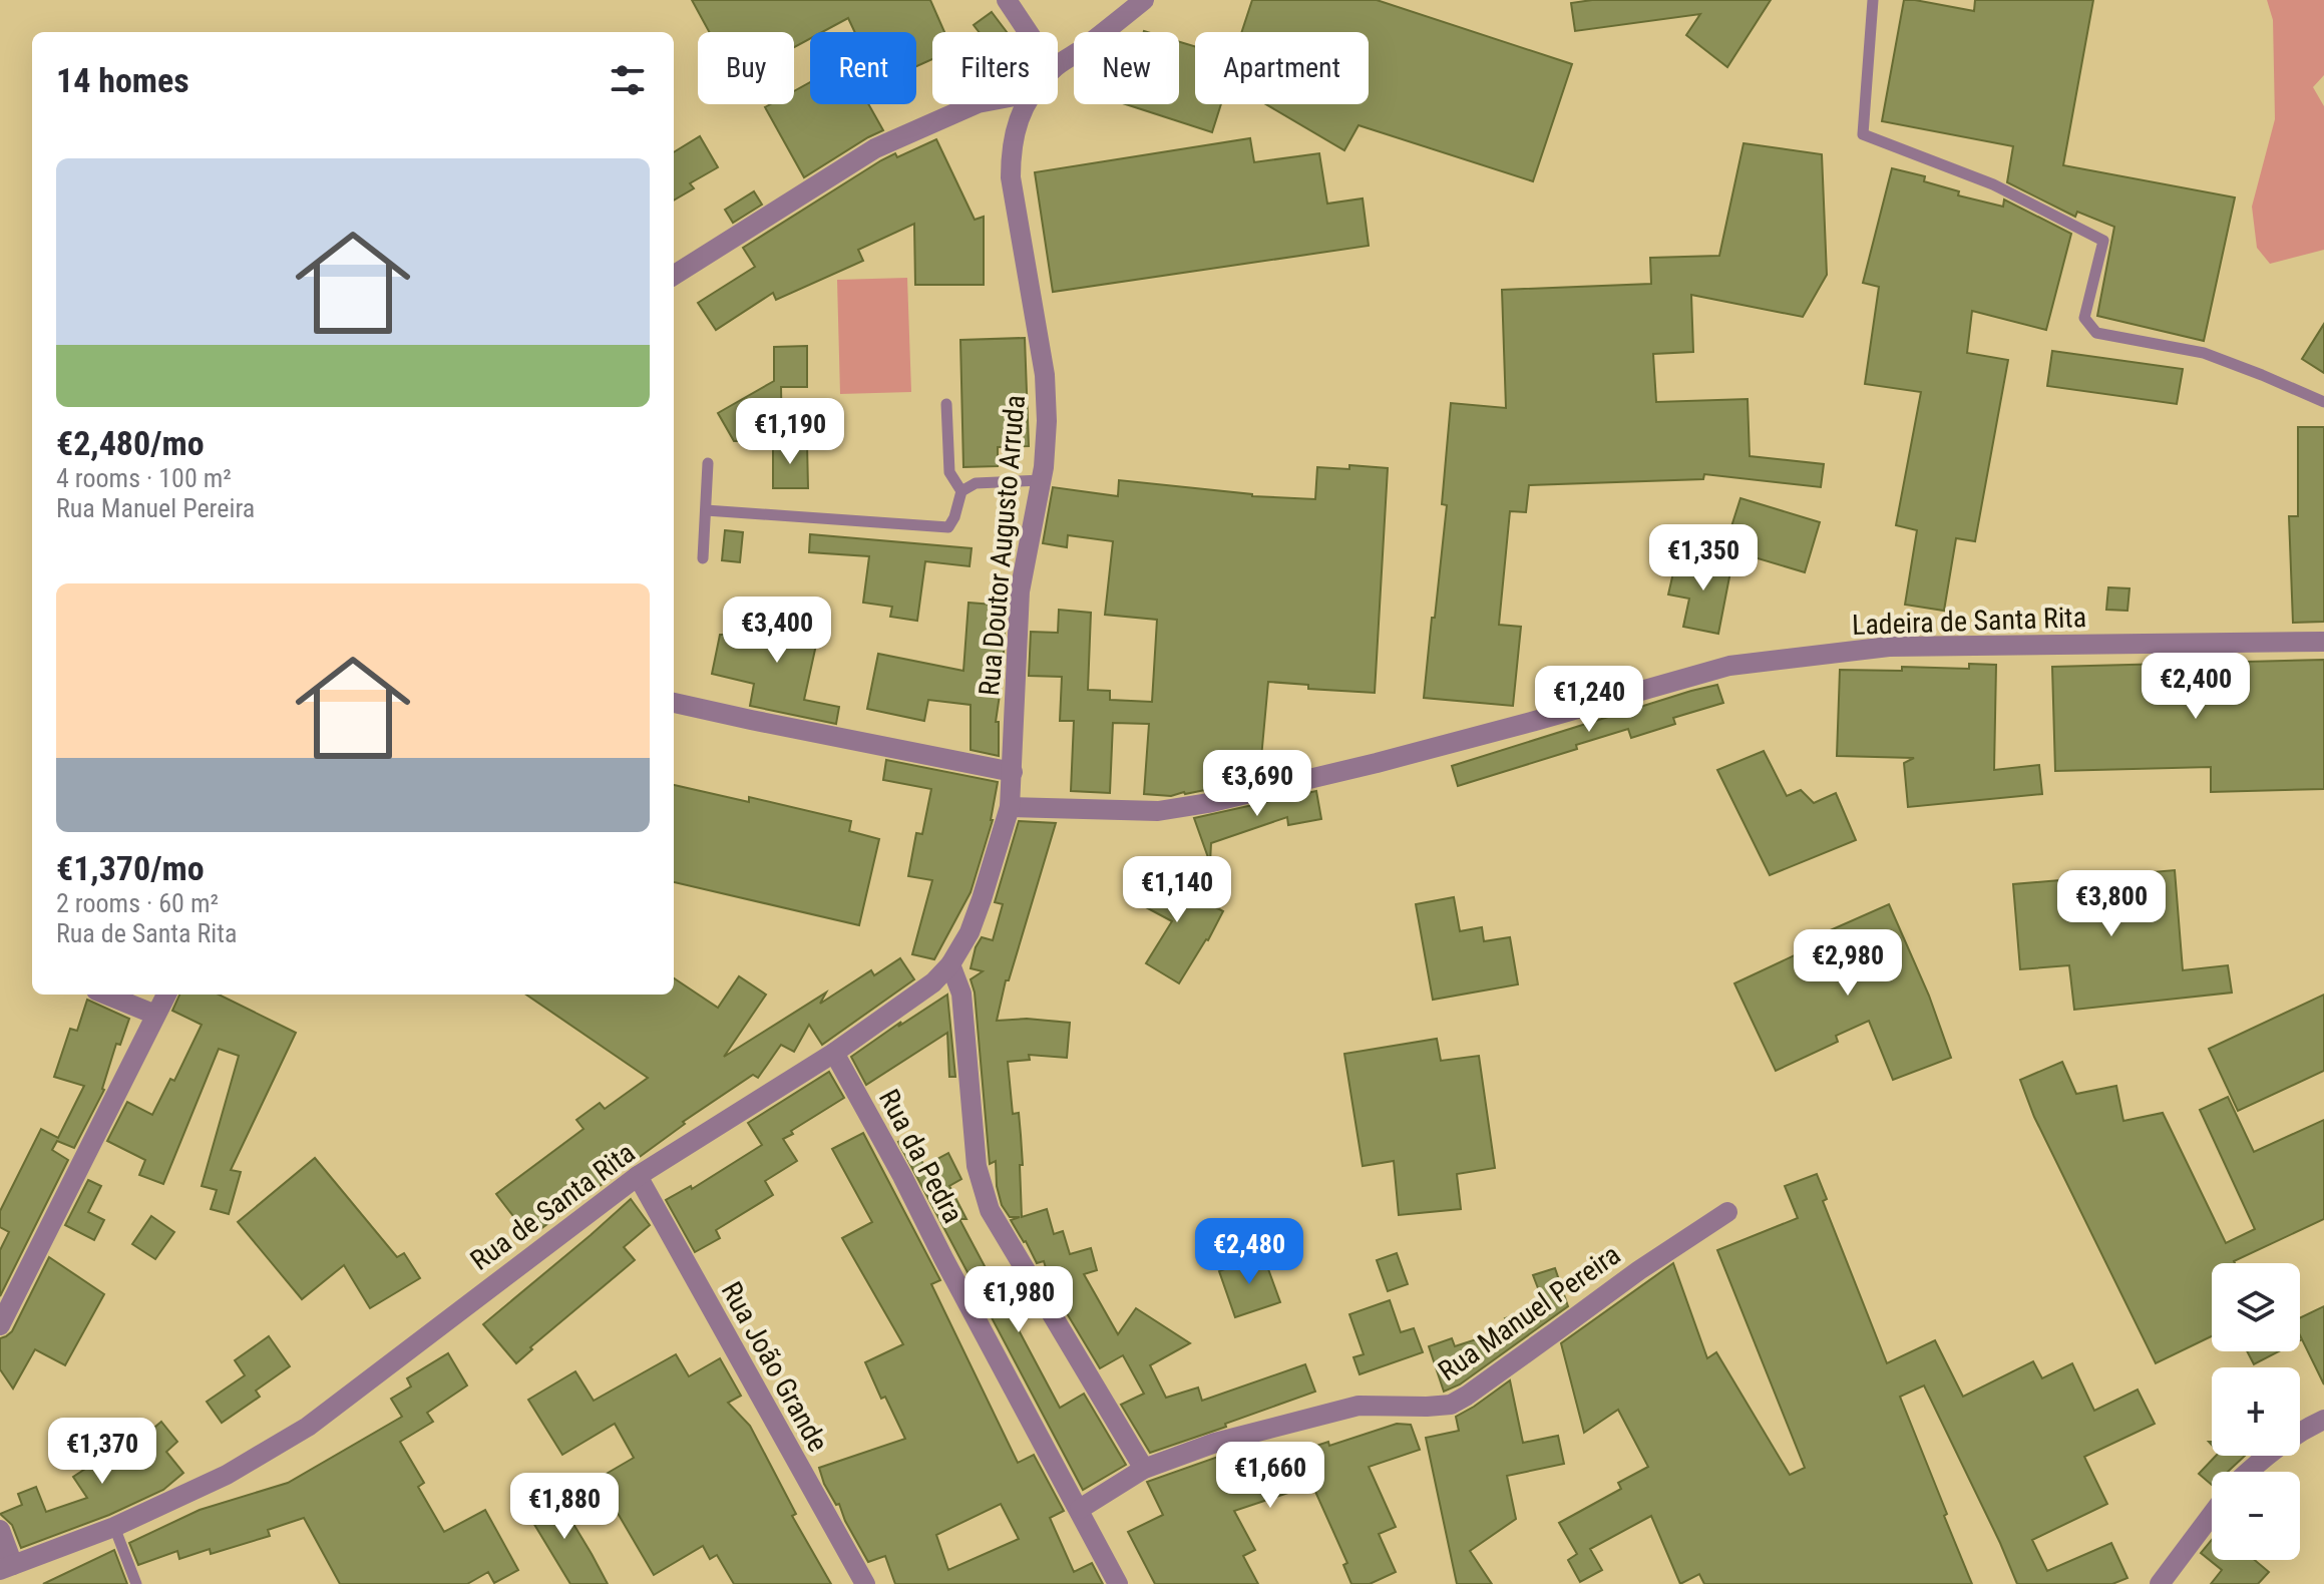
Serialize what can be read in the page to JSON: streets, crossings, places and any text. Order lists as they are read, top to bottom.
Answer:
{
  "streets": {
    "street": [
      "Rua Doutor Augusto Arruda",
      "Ladeira de Santa Rita",
      "Rua da Pedra",
      "Rua de Santa Rita",
      "Rua Manuel Pereira",
      "Rua João Grande"
    ]
  },
  "crossings": [
    ["Rua Doutor Augusto Arruda", "Rua de Santa Rita"],
    ["Ladeira de Santa Rita", "Rua de Santa Rita"],
    ["Rua da Pedra", "Rua de Santa Rita"],
    ["Rua da Pedra", "Rua Manuel Pereira"],
    ["Rua de Santa Rita", "Rua João Grande"]
  ],
  "page": {
    "chip": [
      "Buy",
      "Rent",
      "Filters",
      "New",
      "Apartment"
    ],
    "heading": "14 homes",
    "list": [
      {
        "name": "€2,480/mo",
        "note": "4 rooms · 100 m² · Rua Manuel Pereira"
      },
      {
        "name": "€1,370/mo",
        "note": "2 rooms · 60 m² · Rua de Santa Rita"
      }
    ],
    "price": [
      "€1,190",
      "€1,350",
      "€3,400",
      "€2,400",
      "€1,240",
      "€3,690",
      "€1,140",
      "€3,800",
      "€2,980",
      "€2,480",
      "€1,980",
      "€1,370",
      "€1,660",
      "€1,880"
    ],
    "map_buttons": ["+", "−"]
  }
}
